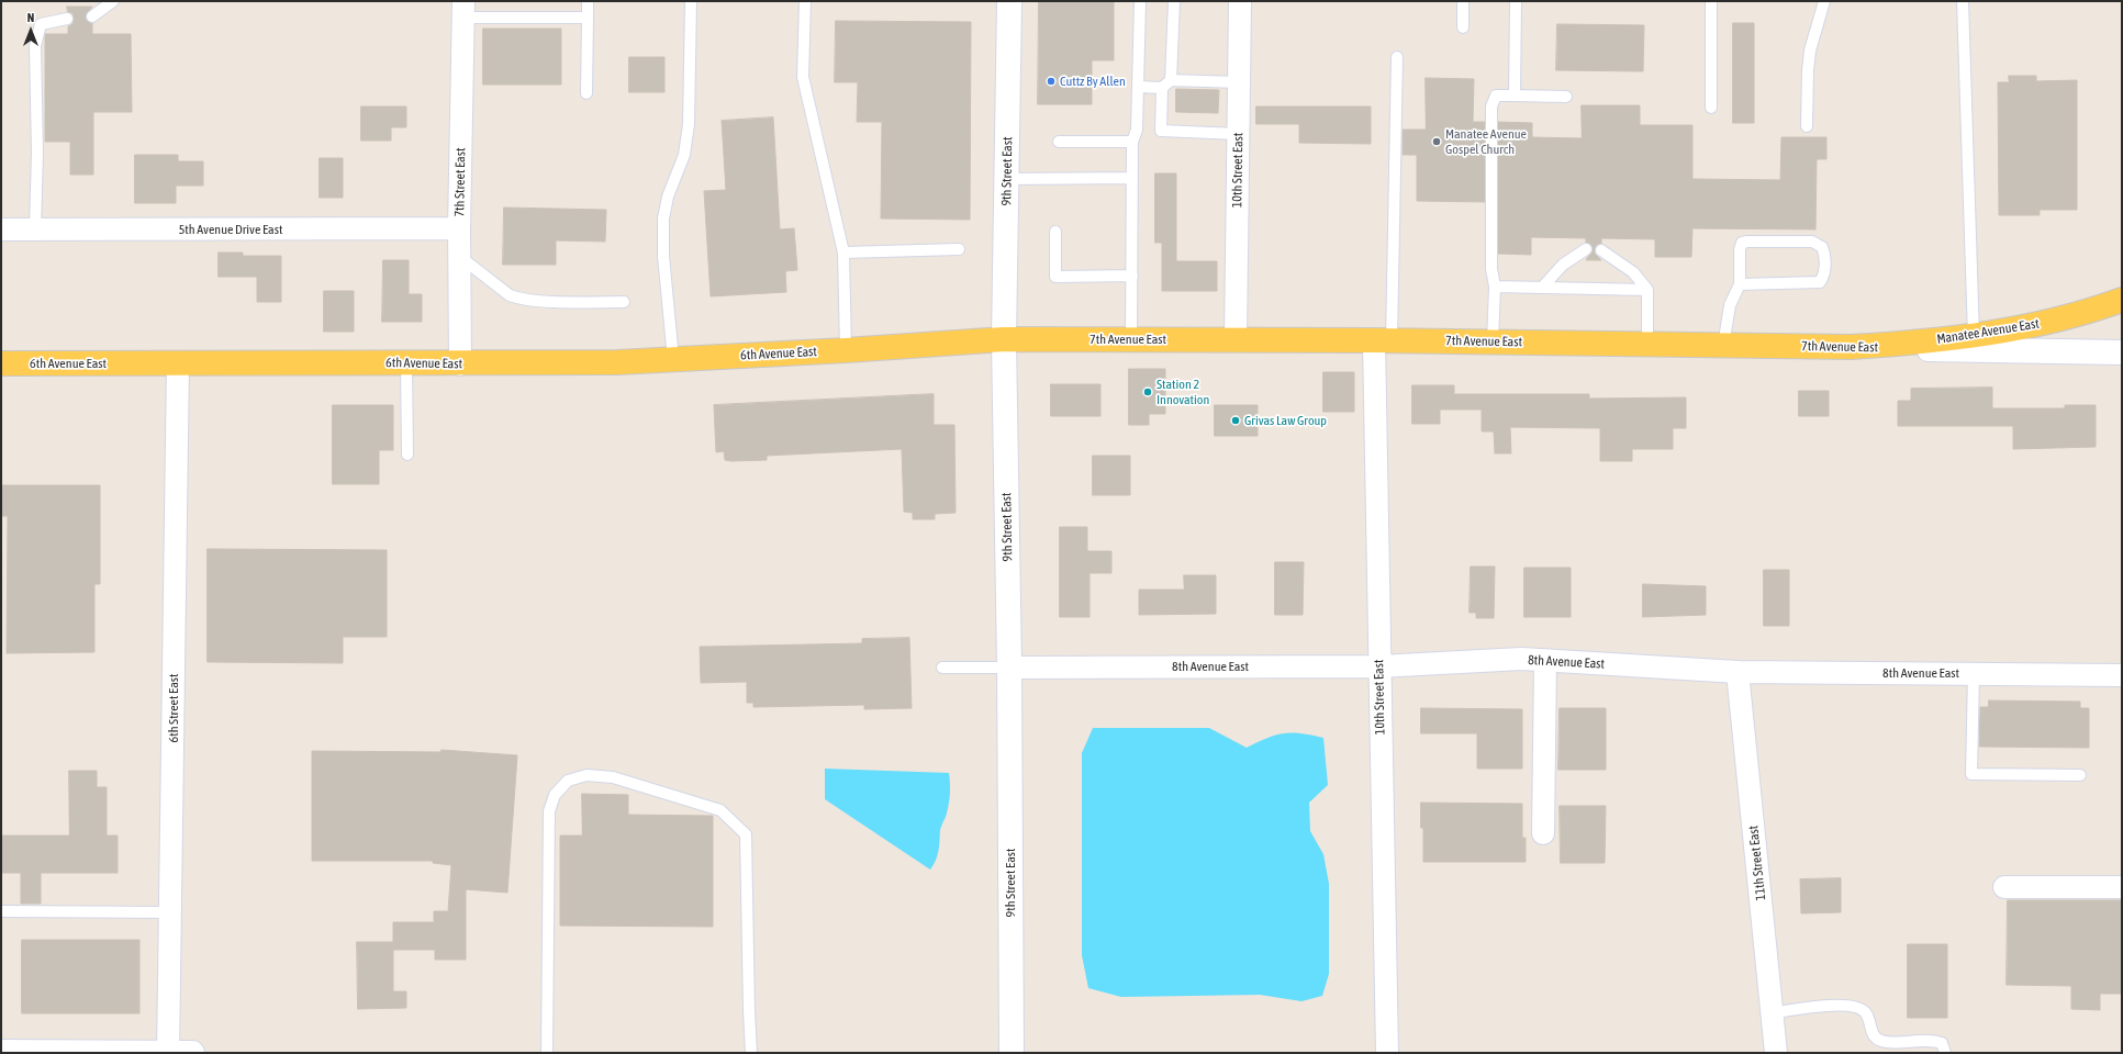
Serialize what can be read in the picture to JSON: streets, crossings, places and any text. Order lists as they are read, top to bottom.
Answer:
{
  "streets": {
    "main road": ["Manatee Avenue East", "7th Avenue East", "6th Avenue East"],
    "street": [
      "10th Street East",
      "9th Street East",
      "7th Street East",
      "5th Avenue Drive East",
      "8th Avenue East",
      "6th Street East",
      "11th Street East"
    ]
  },
  "crossings": [
    ["10th Street East", "7th Avenue East"],
    ["10th Street East", "8th Avenue East"],
    ["9th Street East", "7th Avenue East"],
    ["9th Street East", "8th Avenue East"],
    ["7th Street East", "5th Avenue Drive East"],
    ["7th Street East", "6th Avenue East"],
    ["Manatee Avenue East", "7th Avenue East"],
    ["7th Avenue East", "6th Avenue East"],
    ["6th Avenue East", "6th Street East"],
    ["8th Avenue East", "11th Street East"]
  ],
  "places": [
    "Cuttz By Allen",
    "Manatee Avenue Gospel Church",
    "Station 2 Innovation",
    "Grivas Law Group"
  ],
  "north": "top"
}
